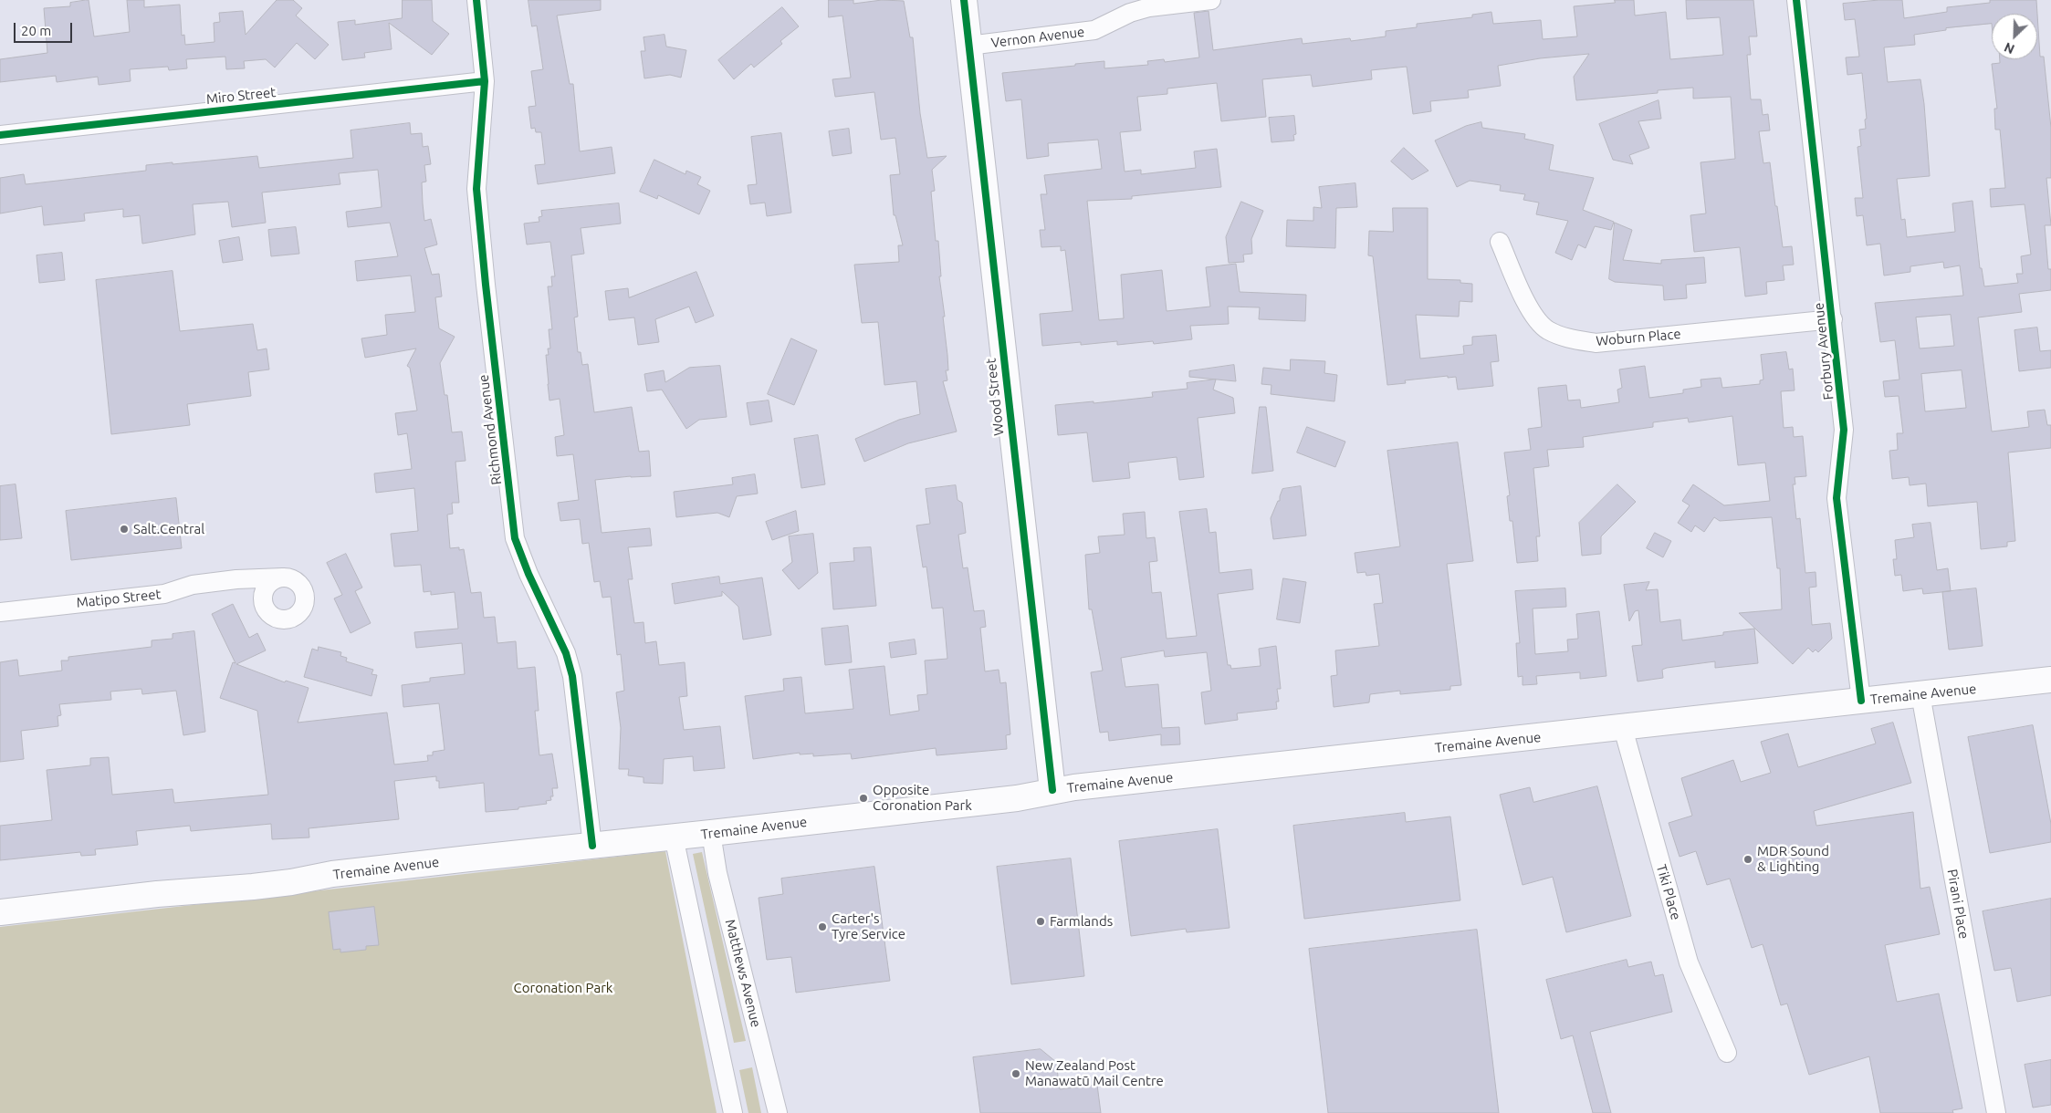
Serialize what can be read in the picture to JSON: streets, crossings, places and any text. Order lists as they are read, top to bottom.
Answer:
{
  "streets": {
    "main road": ["Wood Street", "Tremaine Avenue"],
    "street": [
      "Vernon Avenue",
      "Miro Street",
      "Woburn Place",
      "Forbury Avenue",
      "Richmond Avenue",
      "Matipo Street",
      "Tiki Place",
      "Pirani Place",
      "Matthews Avenue"
    ]
  },
  "crossings": [
    ["Vernon Avenue", "Wood Street"],
    ["Miro Street", "Richmond Avenue"],
    ["Woburn Place", "Forbury Avenue"],
    ["Forbury Avenue", "Tremaine Avenue"],
    ["Wood Street", "Tremaine Avenue"],
    ["Richmond Avenue", "Tremaine Avenue"],
    ["Tremaine Avenue", "Tiki Place"],
    ["Tremaine Avenue", "Pirani Place"],
    ["Tremaine Avenue", "Matthews Avenue"]
  ],
  "parks": ["Coronation Park"],
  "places": [
    "Salt.Central",
    "Opposite Coronation Park",
    "MDR Sound & Lighting",
    "Farmlands",
    "Carter's Tyre Service",
    "New Zealand Post Manawatū Mail Centre"
  ],
  "scale_bar": "20 m",
  "north": "bottom left"
}
